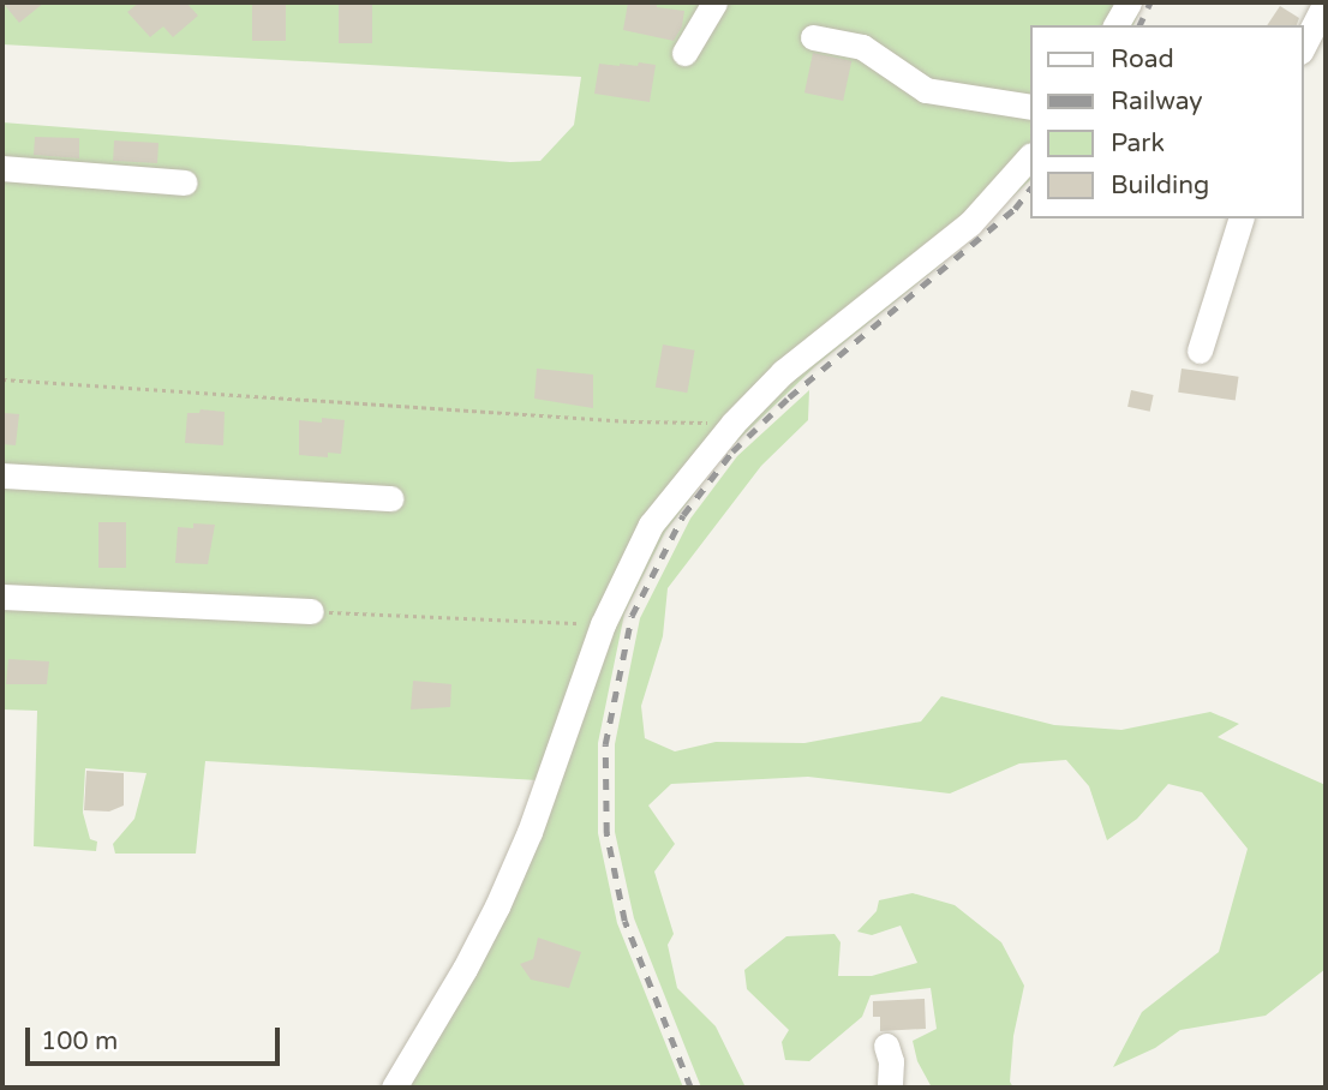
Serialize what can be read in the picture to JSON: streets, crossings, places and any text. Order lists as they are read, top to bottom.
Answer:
{
  "legend": [
    "Road",
    "Railway",
    "Park",
    "Building"
  ],
  "scale_bar": "100 m"
}
